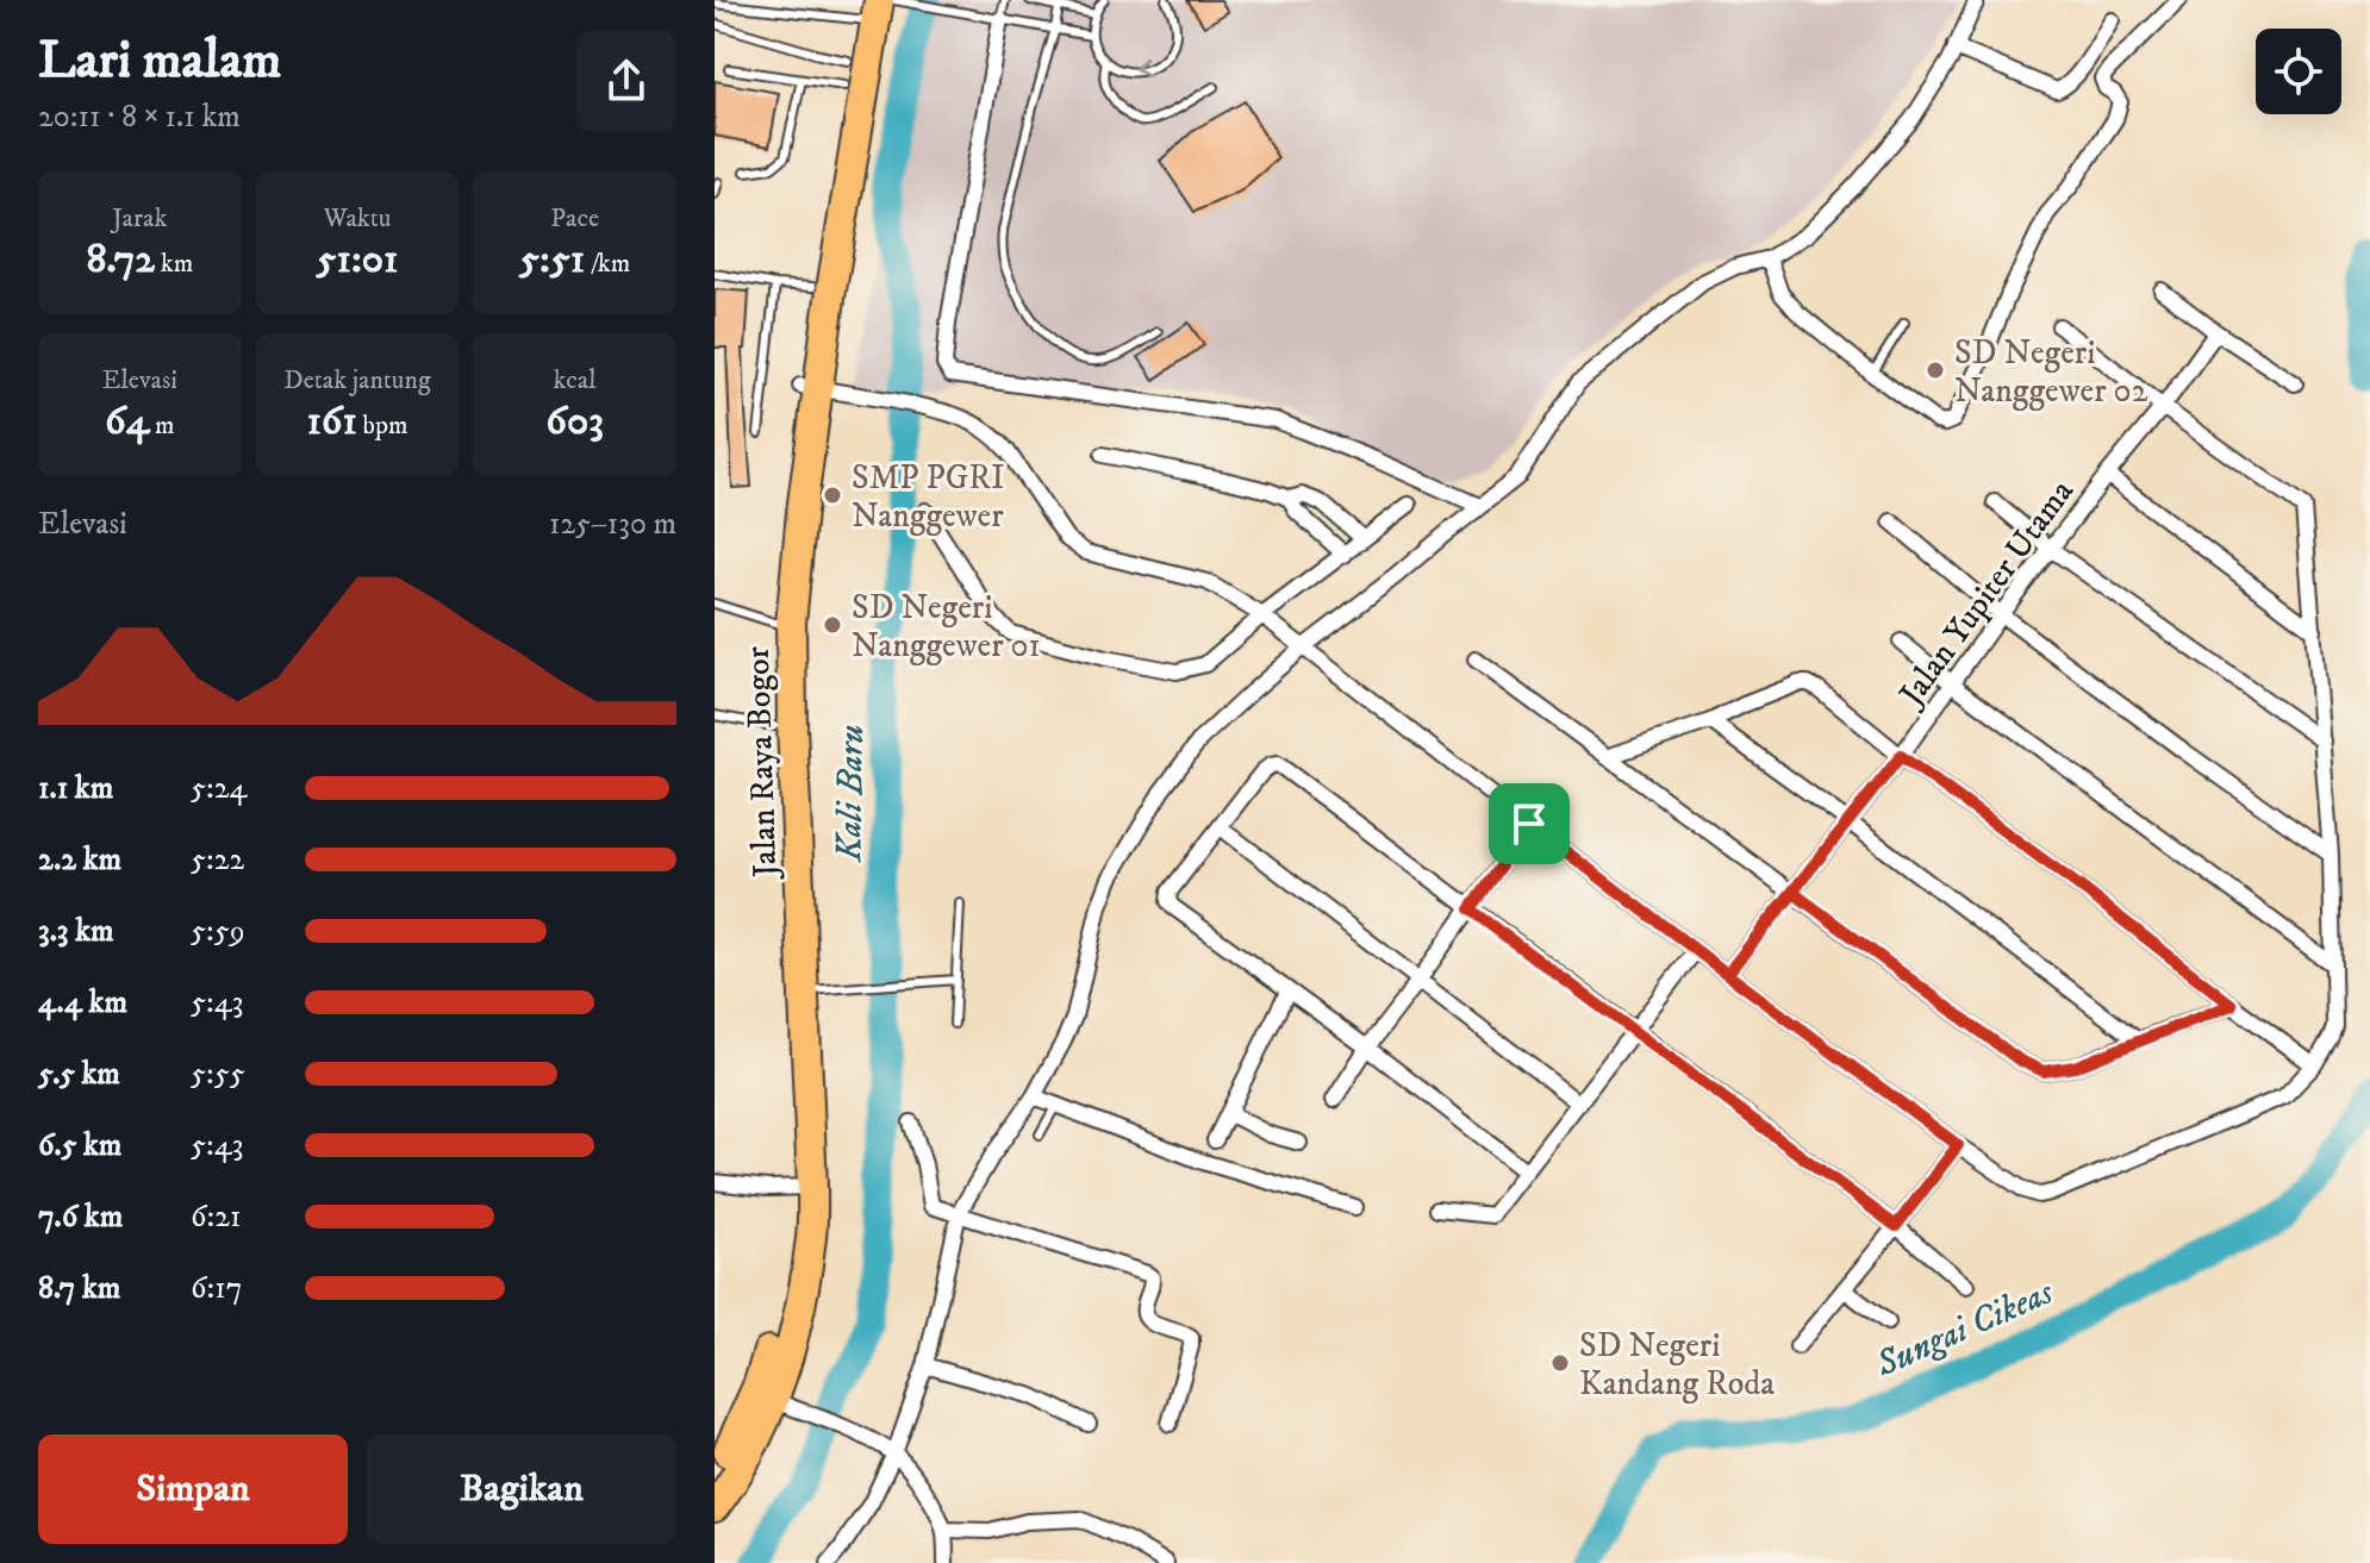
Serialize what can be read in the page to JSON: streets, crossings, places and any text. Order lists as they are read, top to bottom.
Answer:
{
  "streets": {
    "highway": ["Jalan Raya Bogor"],
    "street": ["Jalan Yupiter Utama"]
  },
  "water": ["Kali Baru", "Sungai Cikeas"],
  "places": [
    "SD Negeri Nanggewer 02",
    "SMP PGRI Nanggewer",
    "SD Negeri Nanggewer 01",
    "SD Negeri Kandang Roda"
  ],
  "page": {
    "heading": ["Lari malam", "20:11 · 8 × 1.1 km"],
    "stats": [
      ["Jarak", "8.72 km"],
      ["Waktu", "51:01"],
      ["Pace", "5:51 /km"],
      ["Elevasi", "64 m"],
      ["Detak jantung", "161 bpm"],
      ["kcal", "603"]
    ],
    "chart": ["Elevasi", "125–130 m"],
    "list": [
      {
        "name": "1.1 km",
        "note": "5:24"
      },
      {
        "name": "2.2 km",
        "note": "5:22"
      },
      {
        "name": "3.3 km",
        "note": "5:59"
      },
      {
        "name": "4.4 km",
        "note": "5:43"
      },
      {
        "name": "5.5 km",
        "note": "5:55"
      },
      {
        "name": "6.5 km",
        "note": "5:43"
      },
      {
        "name": "7.6 km",
        "note": "6:21"
      },
      {
        "name": "8.7 km",
        "note": "6:17"
      }
    ],
    "buttons": ["Simpan", "Bagikan"]
  }
}
